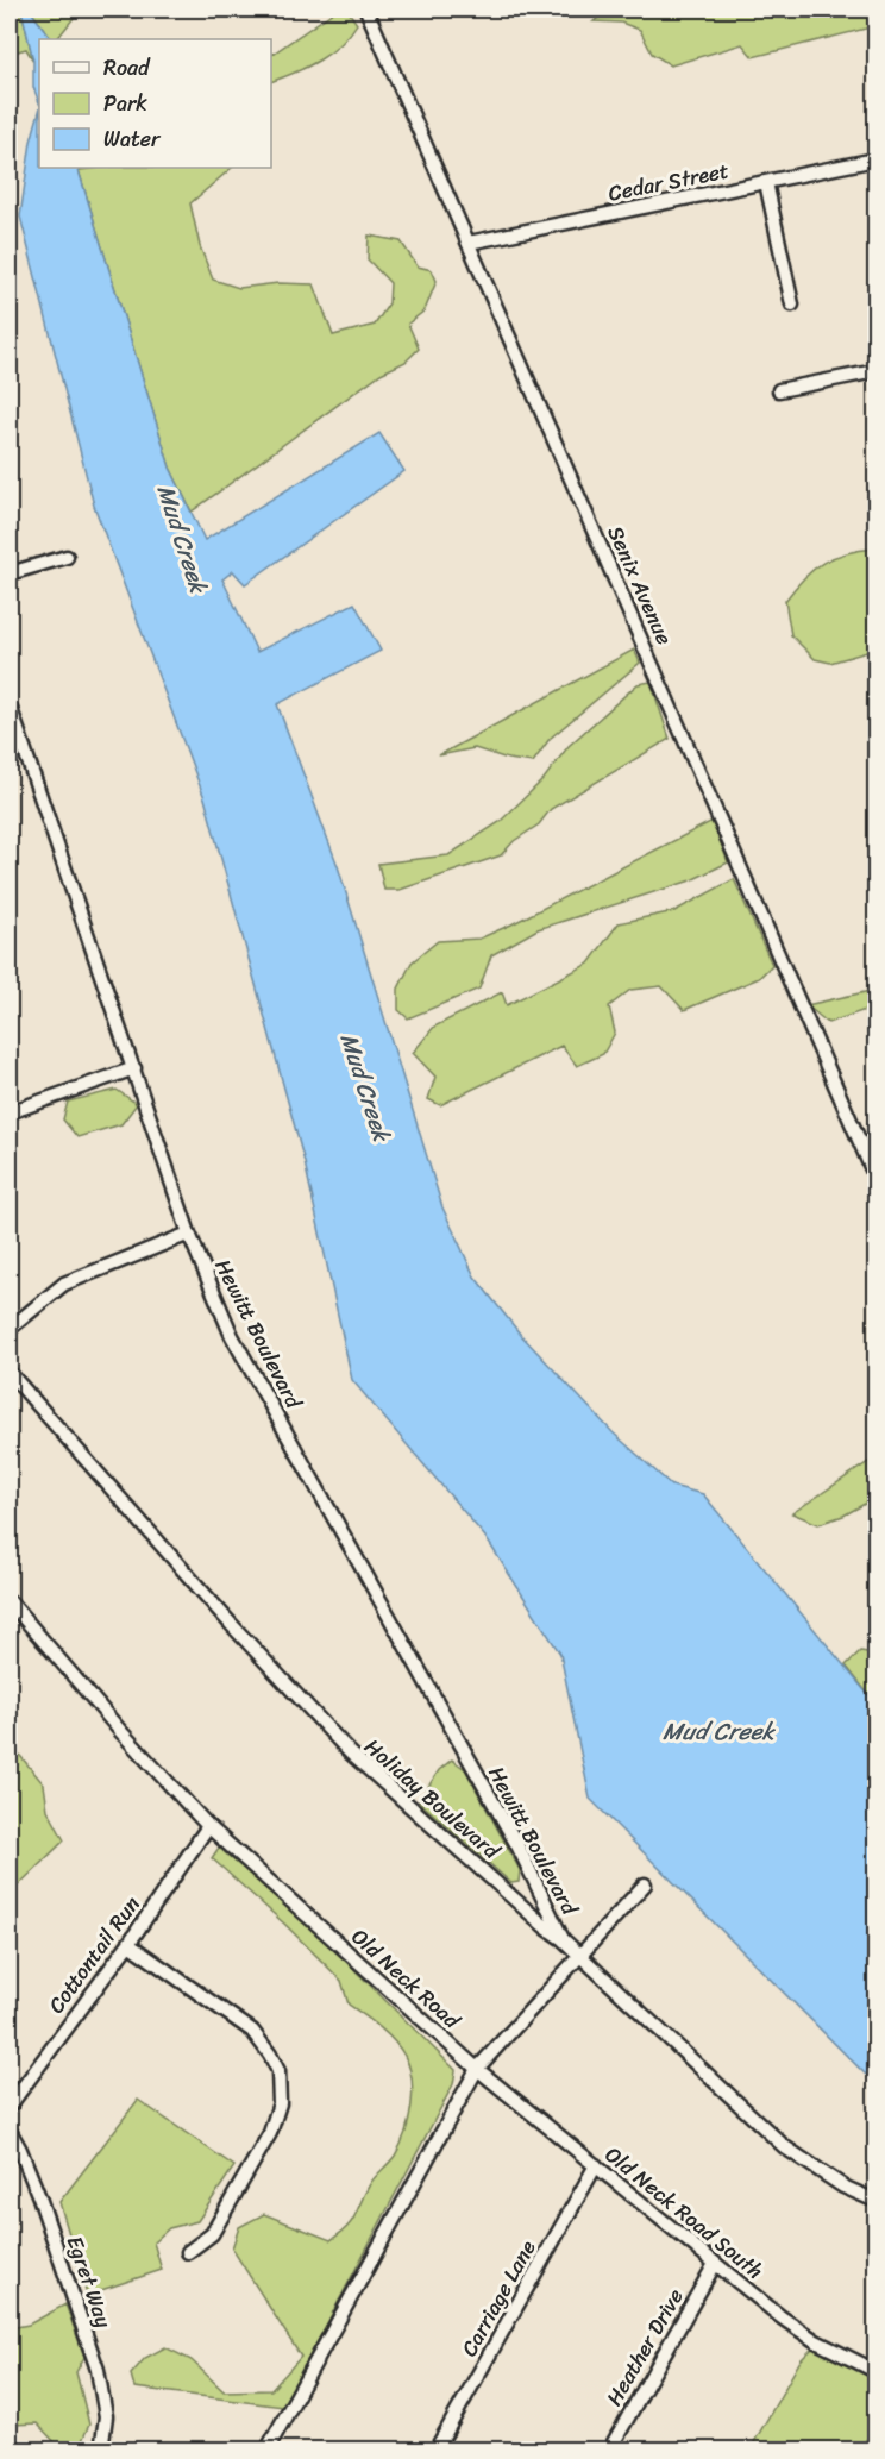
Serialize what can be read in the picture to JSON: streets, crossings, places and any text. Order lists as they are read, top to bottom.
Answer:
{
  "streets": {
    "street": [
      "Cedar Street",
      "Senix Avenue",
      "Hewitt Boulevard",
      "Holiday Boulevard",
      "Cottontail Run",
      "Old Neck Road",
      "Old Neck Road South",
      "Egret Way",
      "Carriage Lane",
      "Heather Drive"
    ]
  },
  "crossings": [
    ["Cedar Street", "Senix Avenue"],
    ["Hewitt Boulevard", "Holiday Boulevard"],
    ["Cottontail Run", "Old Neck Road"],
    ["Old Neck Road", "Old Neck Road South"],
    ["Old Neck Road South", "Carriage Lane"],
    ["Old Neck Road South", "Heather Drive"]
  ],
  "water": ["Mud Creek"],
  "legend": ["Road", "Park", "Water"]
}
